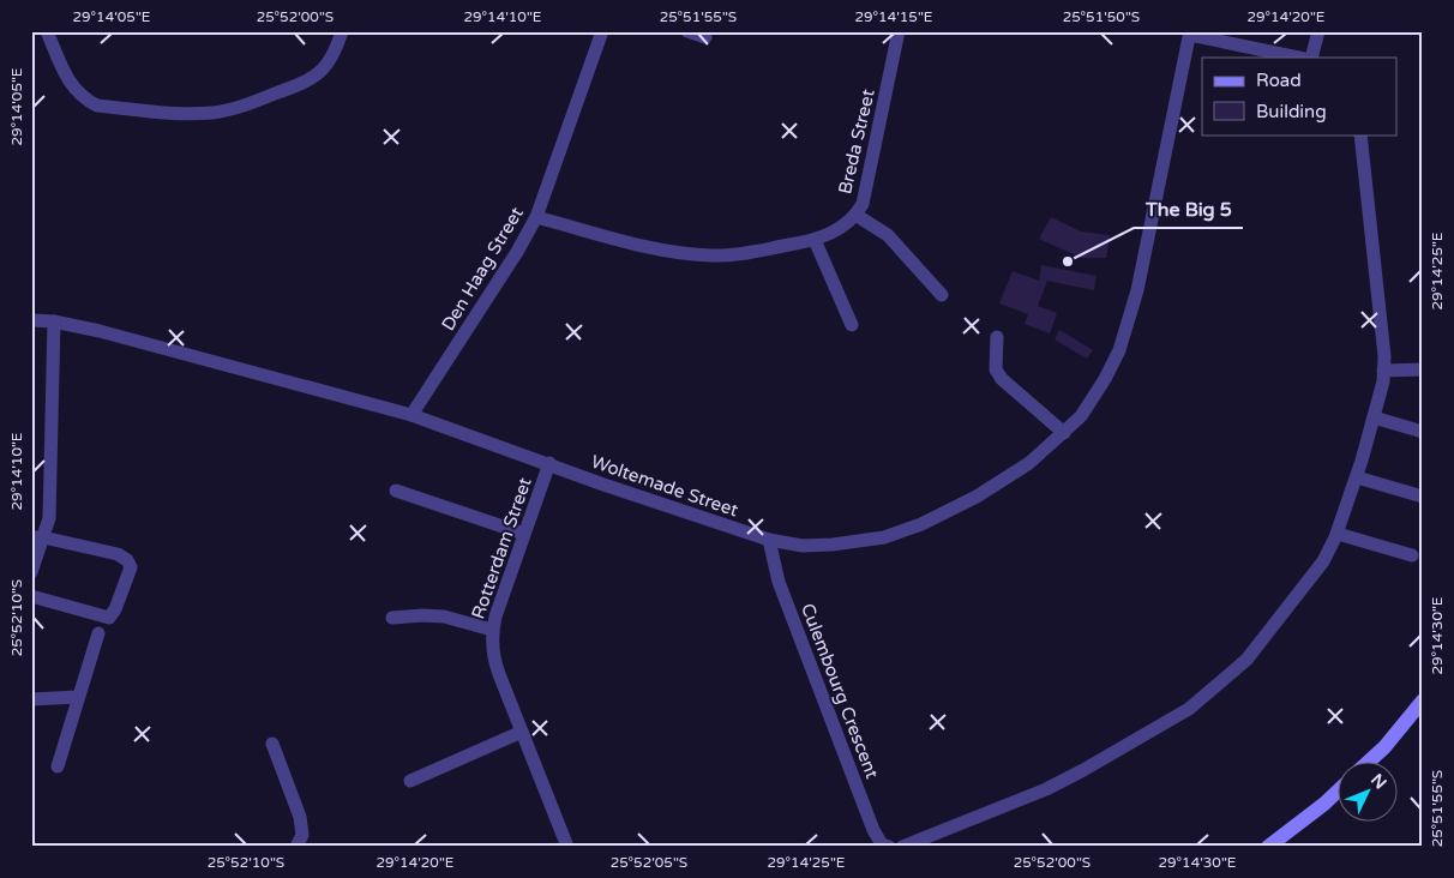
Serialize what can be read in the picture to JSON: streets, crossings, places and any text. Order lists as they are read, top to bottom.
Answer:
{
  "streets": {
    "street": [
      "Breda Street",
      "Den Haag Street",
      "Woltemade Street",
      "Rotterdam Street",
      "Culembourg Crescent"
    ]
  },
  "crossings": [
    ["Breda Street", "Den Haag Street"],
    ["Den Haag Street", "Woltemade Street"],
    ["Woltemade Street", "Rotterdam Street"],
    ["Woltemade Street", "Culembourg Crescent"]
  ],
  "places": ["The Big 5"],
  "legend": ["Road", "Building"],
  "north": "top right",
  "coordinates": [
    "29°14'05\"E",
    "25°52'00\"S",
    "29°14'10\"E",
    "25°51'55\"S",
    "29°14'15\"E",
    "25°51'50\"S",
    "29°14'20\"E",
    "29°14'25\"E",
    "25°52'10\"S",
    "29°14'30\"E",
    "25°52'05\"S"
  ]
}
